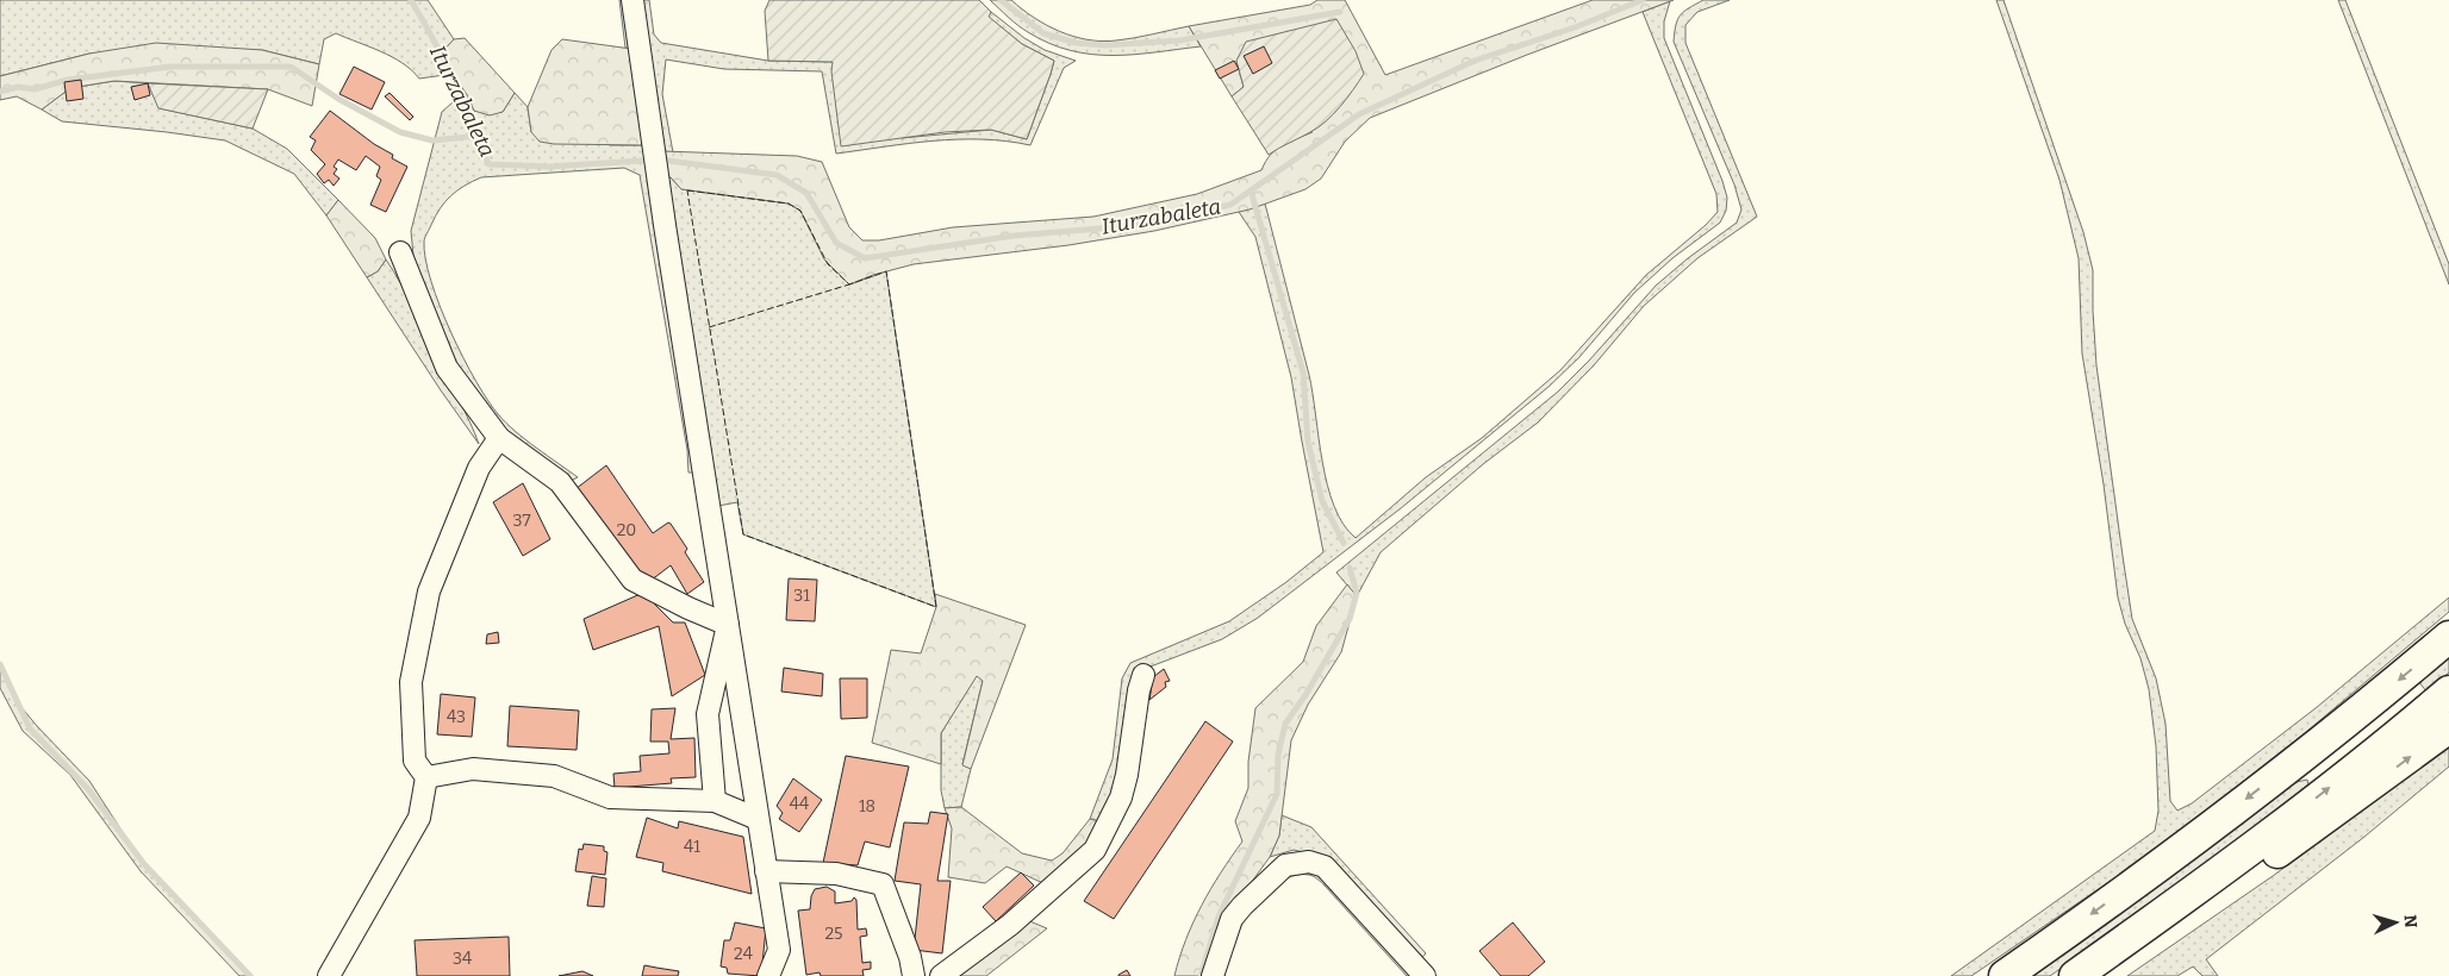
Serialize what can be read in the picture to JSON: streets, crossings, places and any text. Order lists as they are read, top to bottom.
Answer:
{
  "water": ["Iturzabaleta"],
  "house_numbers": [
    "37",
    "20",
    "31",
    "43",
    "44",
    "18",
    "41",
    "25",
    "24",
    "34"
  ],
  "north": "right"
}
